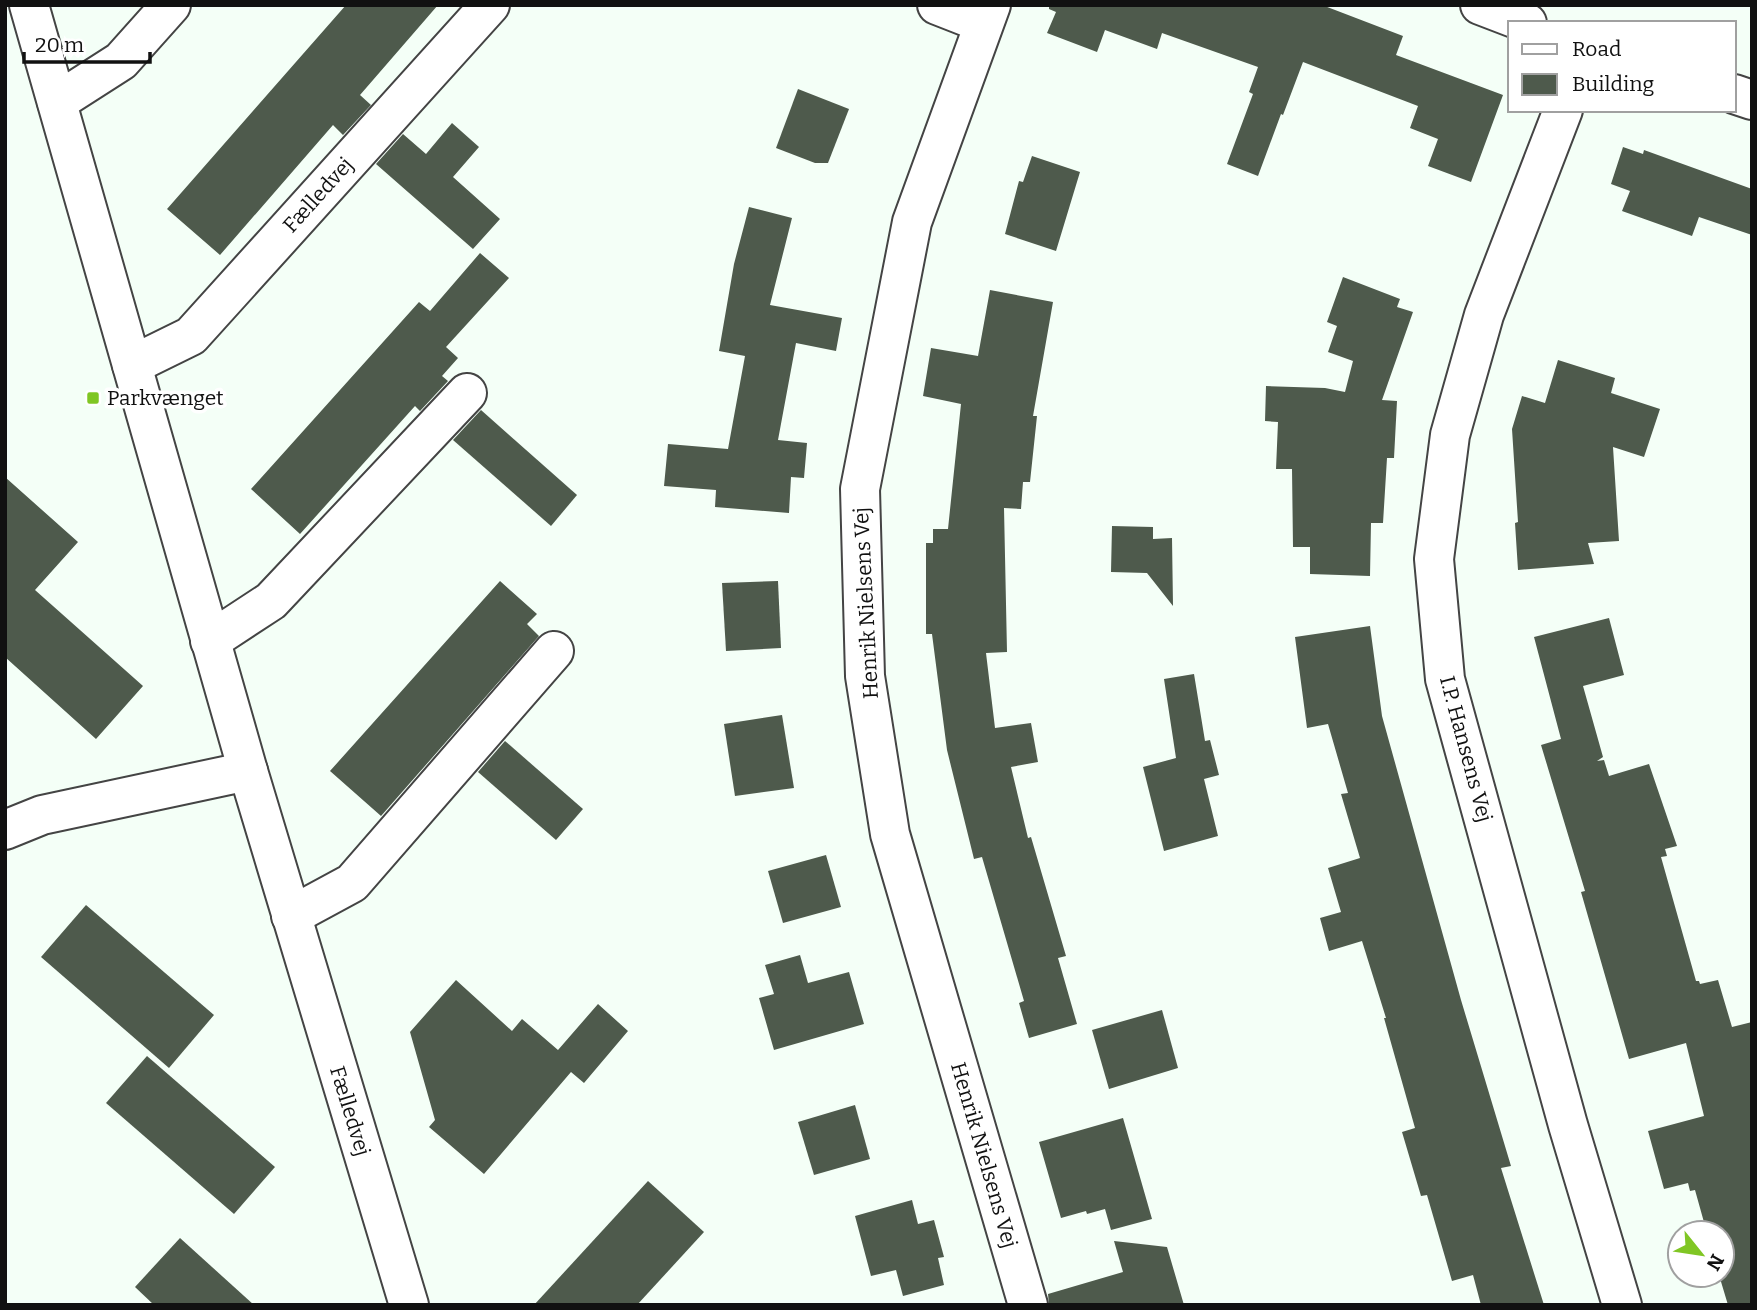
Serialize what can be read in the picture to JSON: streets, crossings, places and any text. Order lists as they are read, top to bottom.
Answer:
{
  "streets": {
    "street": ["Fælledvej", "Henrik Nielsens Vej", "I.P. Hansens Vej"]
  },
  "places": {
    "transit": ["Parkvænget"]
  },
  "legend": ["Road", "Building"],
  "scale_bar": "20 m",
  "north": "bottom right"
}
